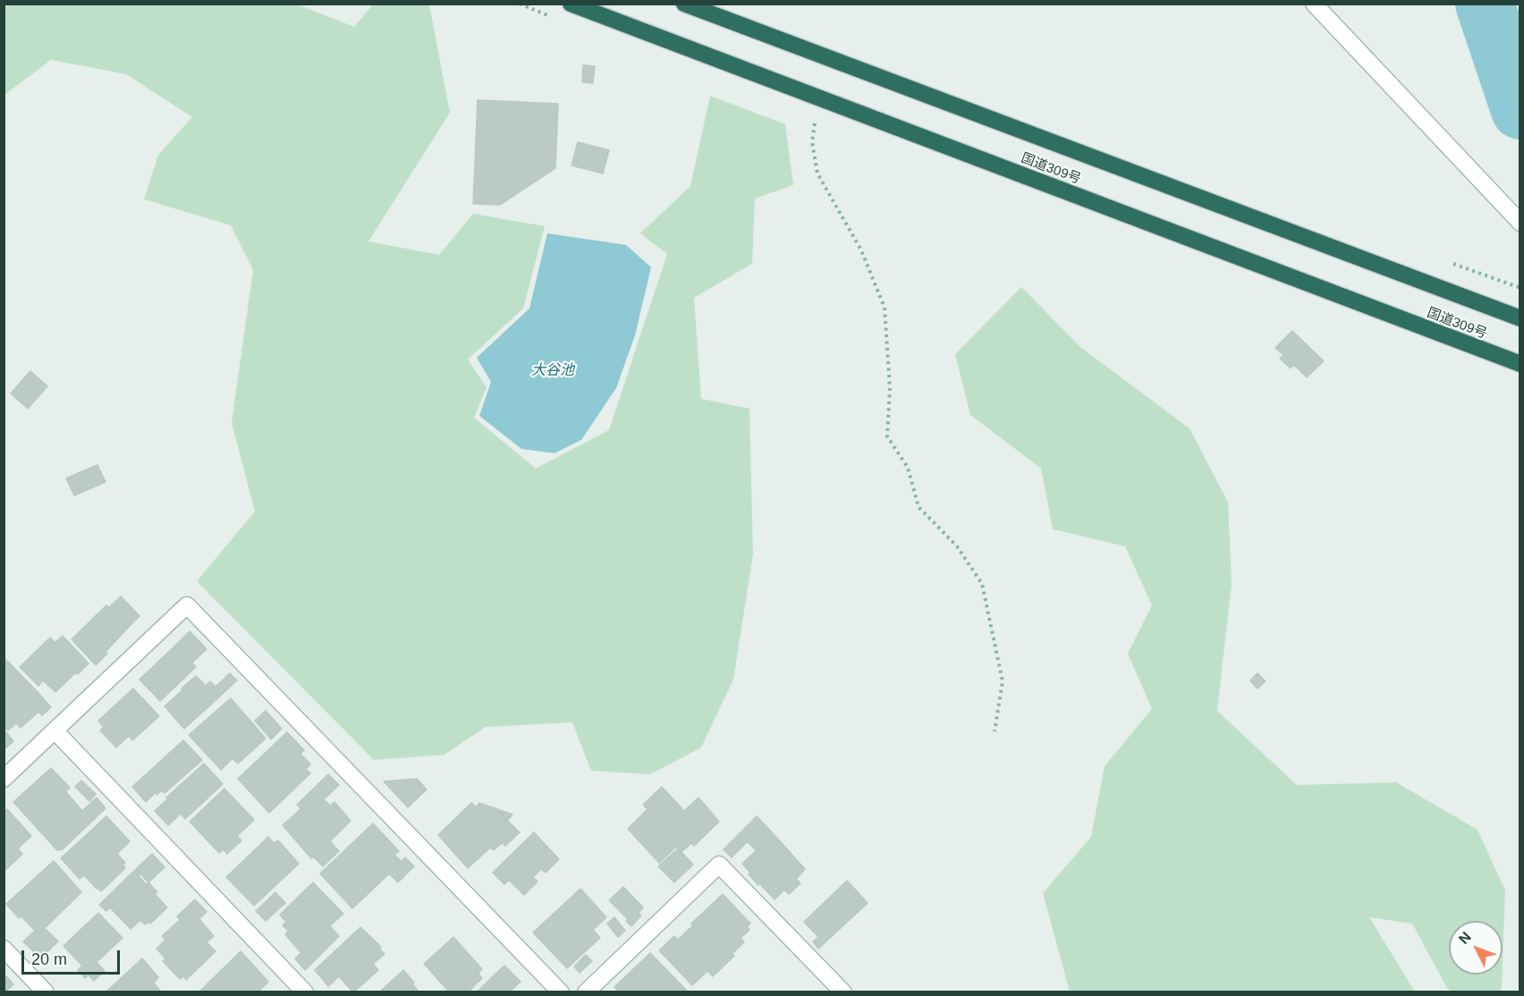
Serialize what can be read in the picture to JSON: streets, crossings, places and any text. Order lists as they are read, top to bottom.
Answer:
{
  "streets": {
    "highway": ["国道309号"]
  },
  "water": ["大谷池"],
  "scale_bar": "20 m",
  "north": "top left"
}
